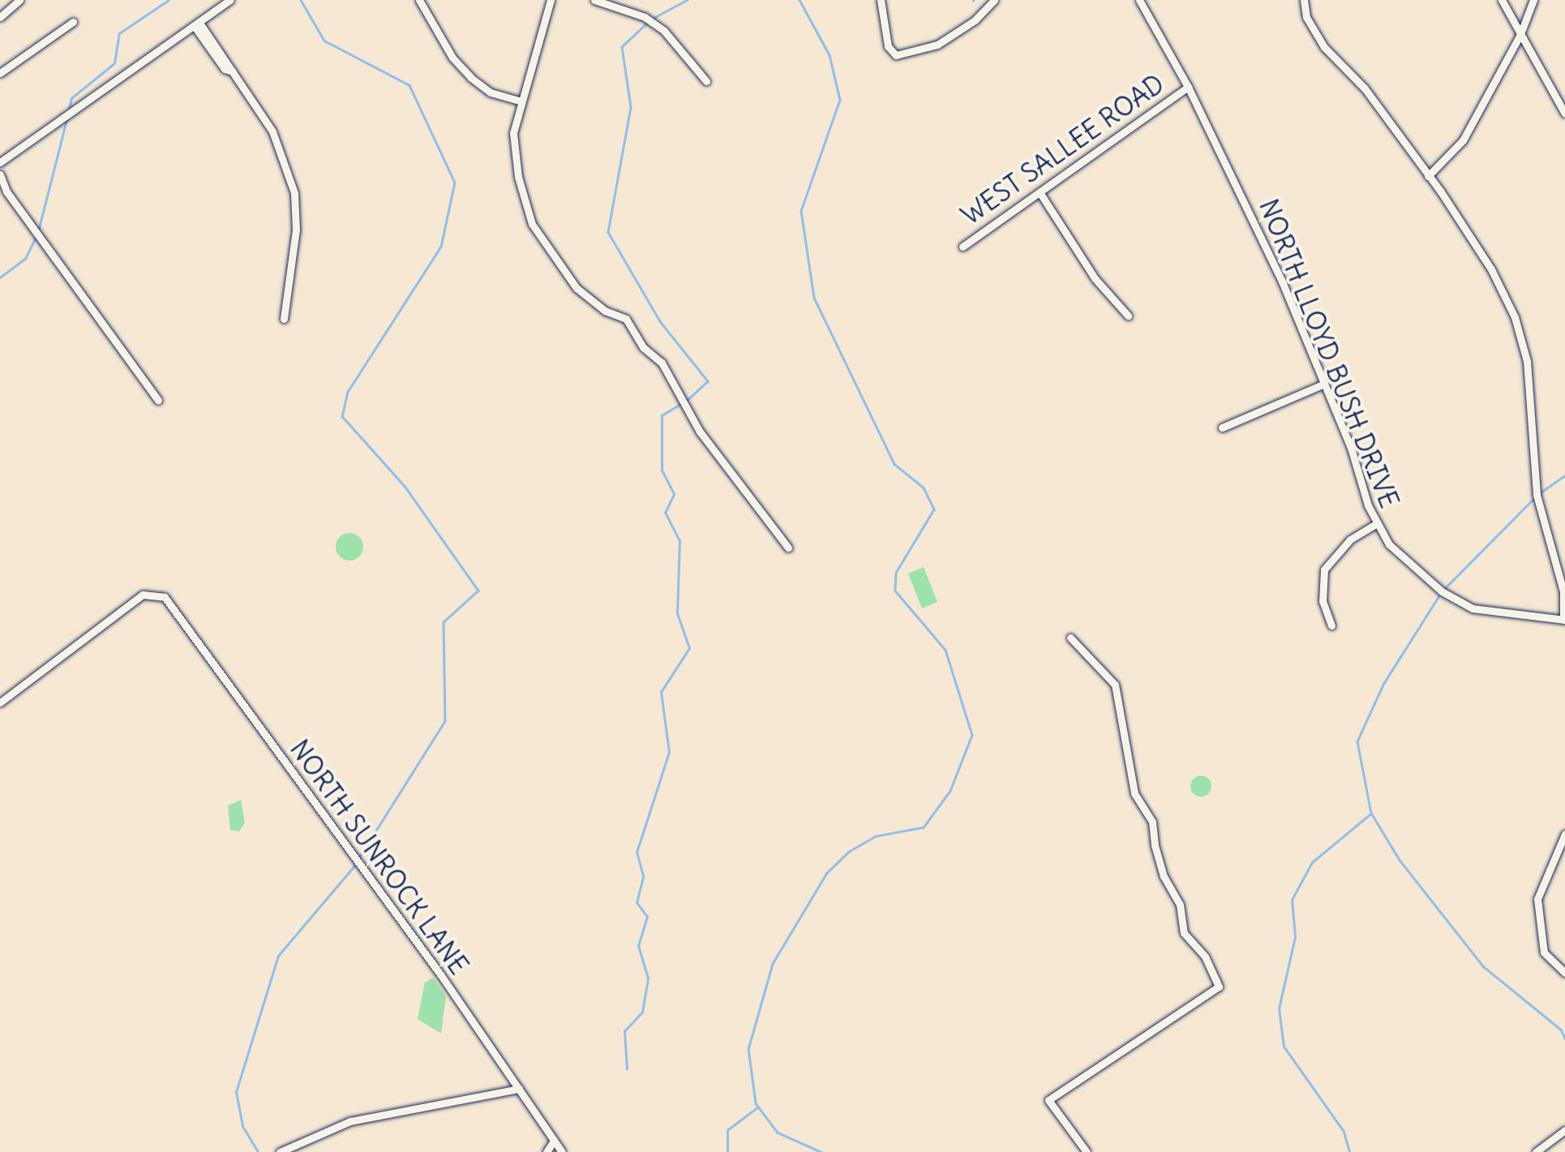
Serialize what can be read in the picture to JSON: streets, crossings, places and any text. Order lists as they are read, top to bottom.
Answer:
{
  "streets": {
    "street": ["WEST SALLEE ROAD", "NORTH LLOYD BUSH DRIVE", "NORTH SUNROCK LANE"]
  },
  "crossings": [
    ["WEST SALLEE ROAD", "NORTH LLOYD BUSH DRIVE"]
  ]
}
